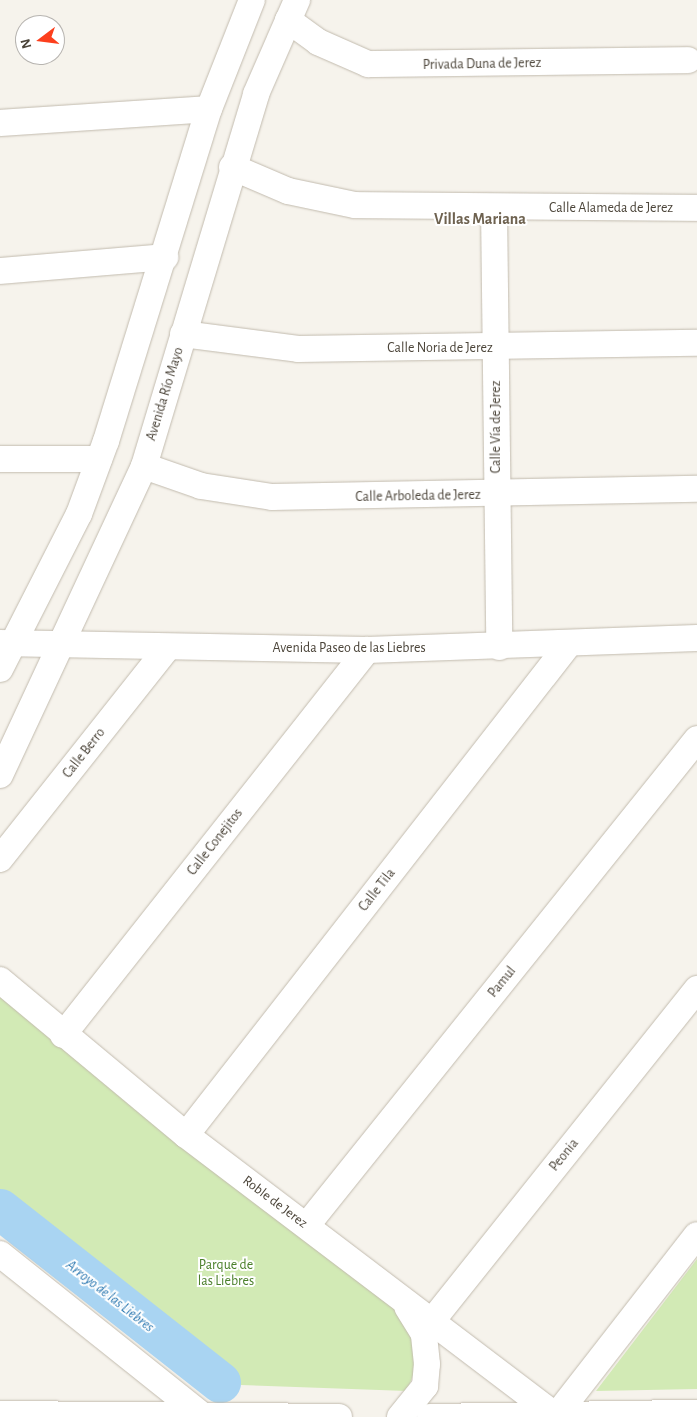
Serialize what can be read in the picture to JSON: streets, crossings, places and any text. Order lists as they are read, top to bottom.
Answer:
{
  "streets": {
    "street": [
      "Privada Duna de Jerez",
      "Calle Alameda de Jerez",
      "Calle Noria de Jerez",
      "Avenida Río Mayo",
      "Calle Vía de Jerez",
      "Calle Arboleda de Jerez",
      "Avenida Paseo de las Liebres",
      "Calle Berro",
      "Calle Conejitos",
      "Calle Tila",
      "Pamul",
      "Peonia",
      "Roble de Jerez"
    ]
  },
  "crossings": [
    ["Privada Duna de Jerez", "Avenida Río Mayo"],
    ["Calle Alameda de Jerez", "Avenida Río Mayo"],
    ["Calle Alameda de Jerez", "Calle Vía de Jerez"],
    ["Calle Noria de Jerez", "Avenida Río Mayo"],
    ["Calle Noria de Jerez", "Calle Vía de Jerez"],
    ["Avenida Río Mayo", "Calle Arboleda de Jerez"],
    ["Avenida Río Mayo", "Avenida Paseo de las Liebres"],
    ["Calle Vía de Jerez", "Calle Arboleda de Jerez"],
    ["Calle Vía de Jerez", "Avenida Paseo de las Liebres"],
    ["Avenida Paseo de las Liebres", "Calle Berro"],
    ["Avenida Paseo de las Liebres", "Calle Conejitos"],
    ["Avenida Paseo de las Liebres", "Calle Tila"],
    ["Calle Conejitos", "Roble de Jerez"],
    ["Calle Tila", "Roble de Jerez"],
    ["Pamul", "Roble de Jerez"],
    ["Peonia", "Roble de Jerez"]
  ],
  "districts": ["Villas Mariana"],
  "water": ["Arroyo de las Liebres"],
  "parks": ["Parque de las Liebres"],
  "north": "left"
}
